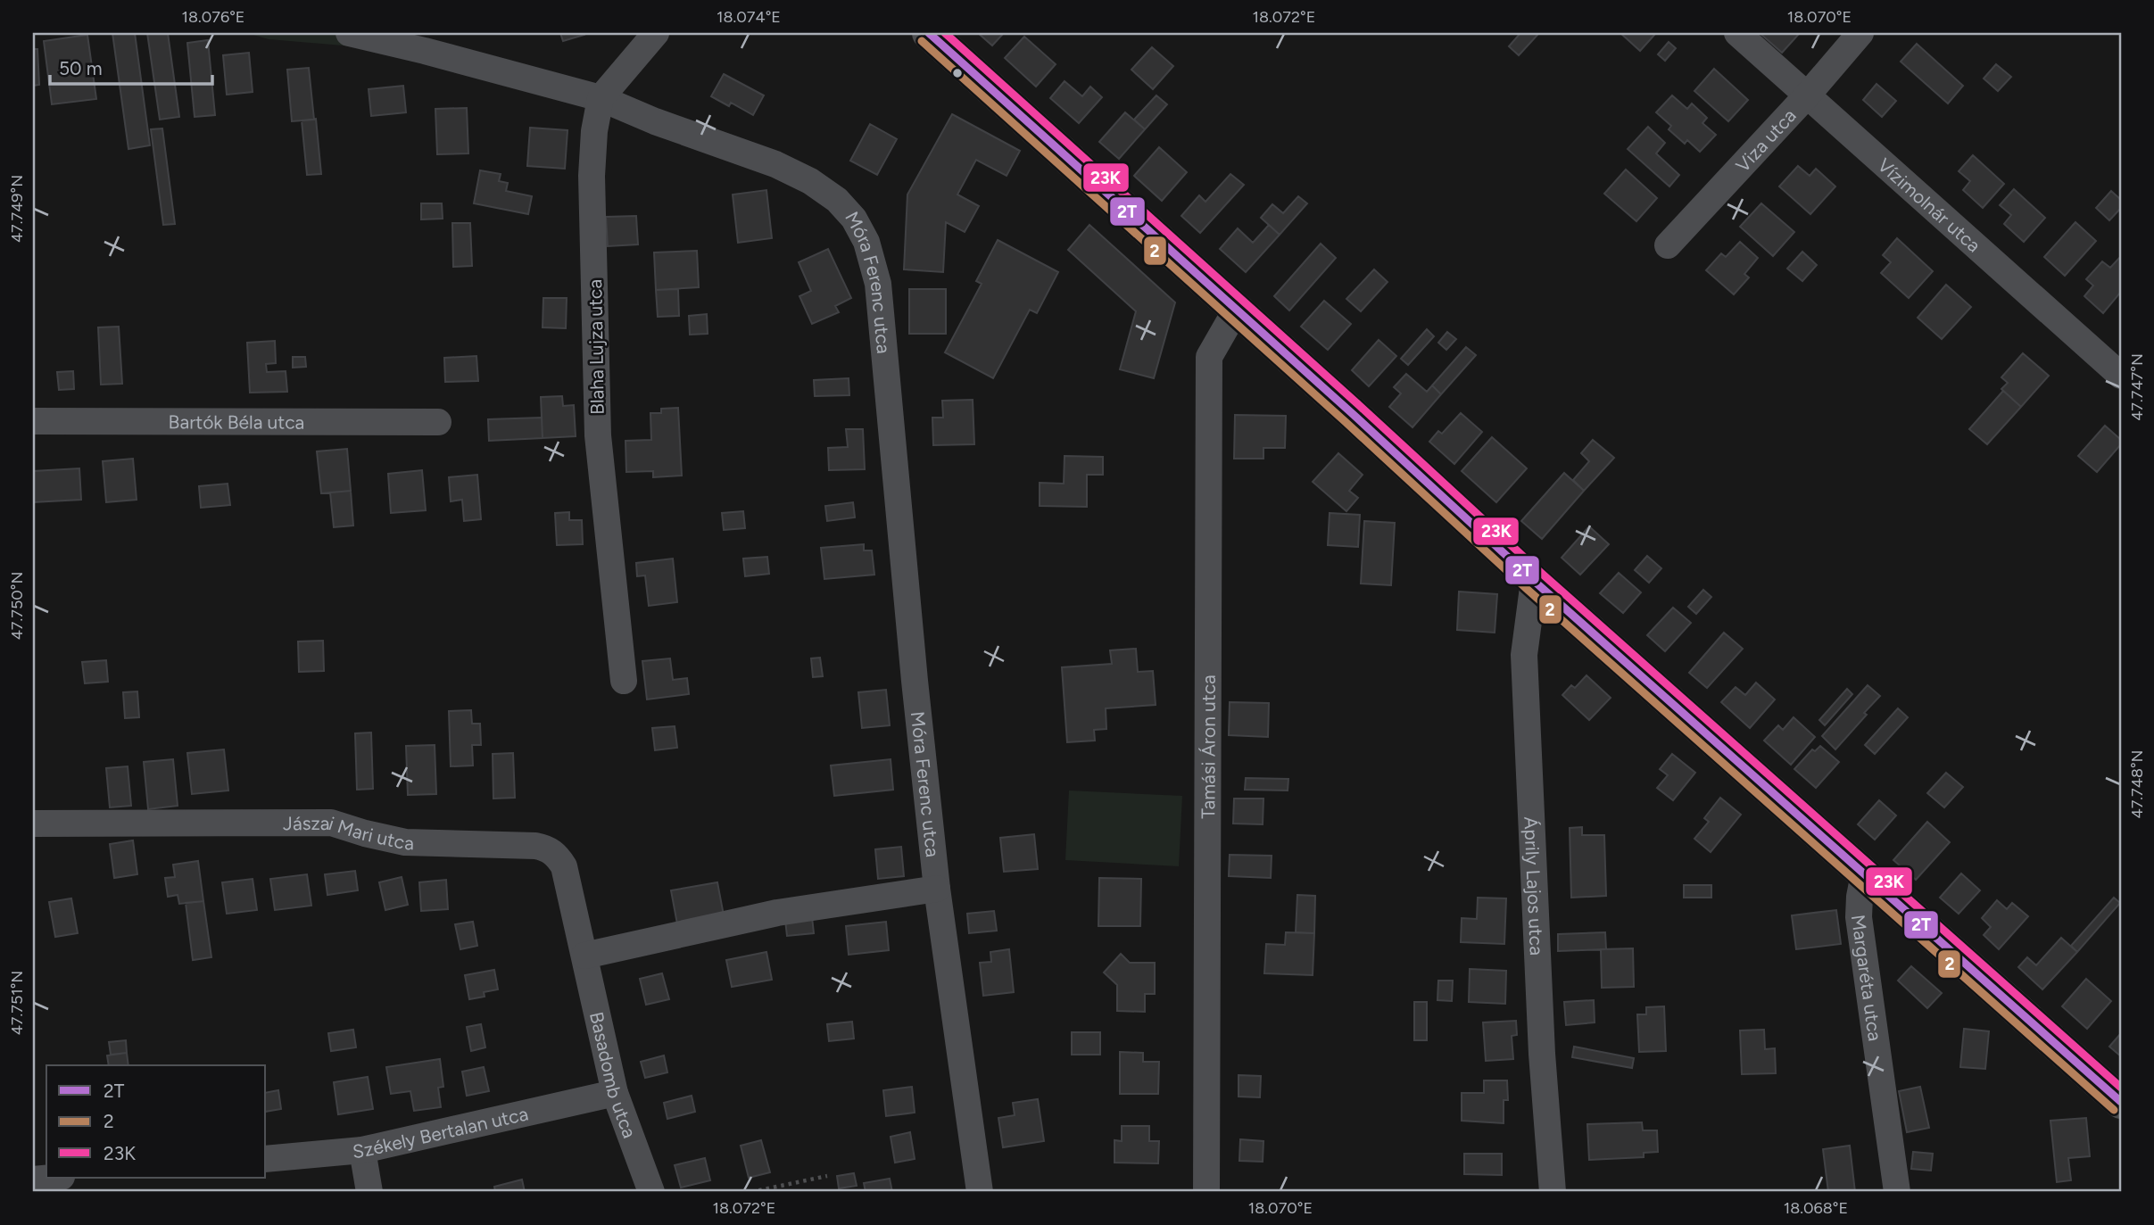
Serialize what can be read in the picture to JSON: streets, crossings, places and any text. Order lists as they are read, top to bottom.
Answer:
{
  "streets": {
    "street": [
      "Viza utca",
      "Vízimolnár utca",
      "Móra Ferenc utca",
      "Blaha Lujza utca",
      "Bartók Béla utca",
      "Tamási Áron utca",
      "Jászai Mari utca",
      "Áprily Lajos utca",
      "Margaréta utca",
      "Basadomb utca",
      "Székely Bertalan utca"
    ]
  },
  "crossings": [
    ["Viza utca", "Vízimolnár utca"],
    ["Móra Ferenc utca", "Blaha Lujza utca"],
    ["Jászai Mari utca", "Basadomb utca"],
    ["Basadomb utca", "Székely Bertalan utca"]
  ],
  "lines": ["transit line 2T", "transit line 23K", "transit line 2"],
  "legend": ["2T", "2", "23K"],
  "scale_bar": "50 m",
  "coordinates": [
    "18.076°E",
    "18.074°E",
    "18.072°E",
    "18.070°E",
    "47.749°N",
    "47.747°N",
    "47.750°N",
    "47.748°N",
    "47.751°N",
    "18.068°E"
  ]
}
